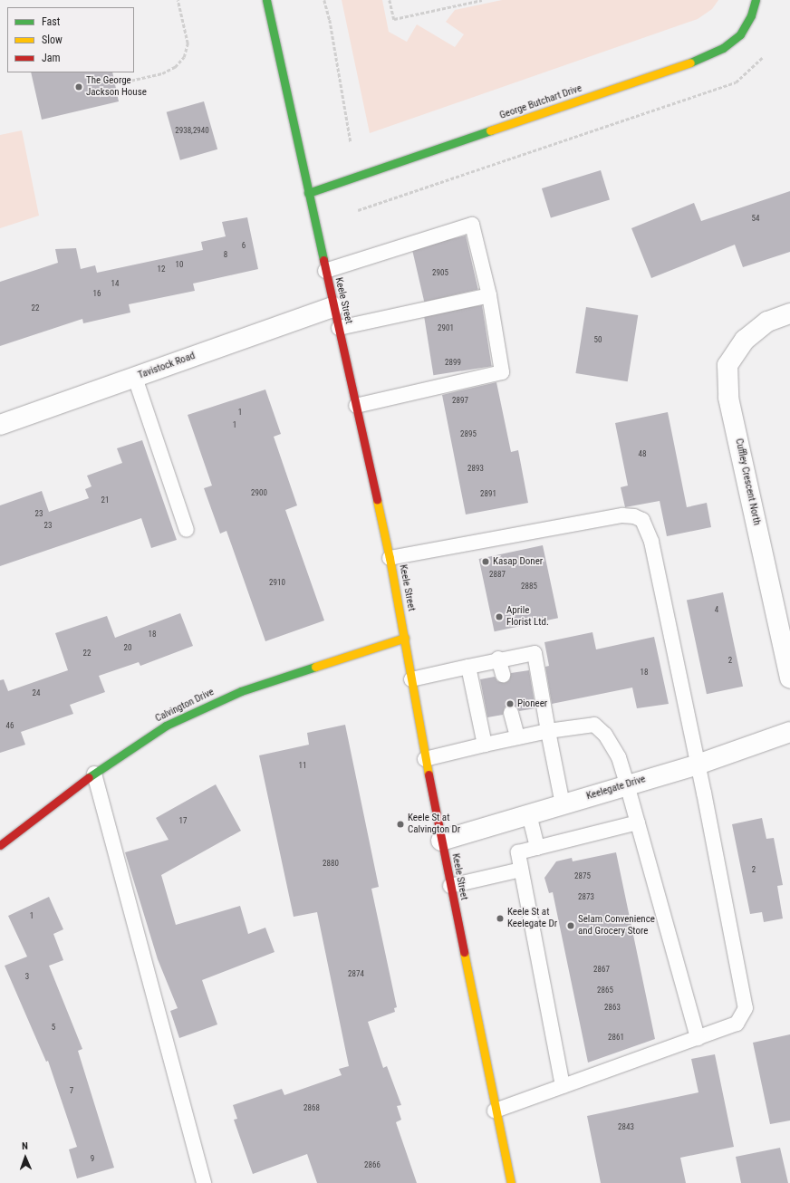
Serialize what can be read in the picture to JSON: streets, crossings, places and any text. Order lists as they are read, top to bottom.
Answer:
{
  "streets": {
    "main road": ["George Butchart Drive", "Keele Street", "Calvington Drive"],
    "street": ["Tavistock Road", "Cuffley Crescent North", "Keelegate Drive"]
  },
  "crossings": [
    ["George Butchart Drive", "Keele Street"],
    ["Keele Street", "Tavistock Road"],
    ["Keele Street", "Calvington Drive"],
    ["Keele Street", "Keelegate Drive"]
  ],
  "places": [
    "The George Jackson House",
    "Kasap Doner",
    "Aprile Florist Ltd.",
    "Pioneer",
    "Keele St at Calvington Dr",
    "Keele St at Keelegate Dr",
    "Selam Convenience and Grocery Store"
  ],
  "house_numbers": [
    "2938,2940",
    "54",
    "6",
    "8",
    "10",
    "12",
    "2905",
    "14",
    "16",
    "22",
    "2901",
    "50",
    "2899",
    "2897",
    "1",
    "1",
    "2895",
    "48",
    "2893",
    "2900",
    "2891",
    "21",
    "23",
    "23",
    "2887",
    "2910",
    "2885",
    "4",
    "18",
    "20",
    "22",
    "2",
    "18",
    "24",
    "46",
    "11",
    "17",
    "2880",
    "2",
    "2875",
    "2873",
    "1",
    "2867",
    "2874",
    "3",
    "2865",
    "2863",
    "5",
    "2861",
    "7",
    "2868",
    "2843",
    "9",
    "2866"
  ],
  "legend": ["Fast", "Slow", "Jam"],
  "north": "top"
}
